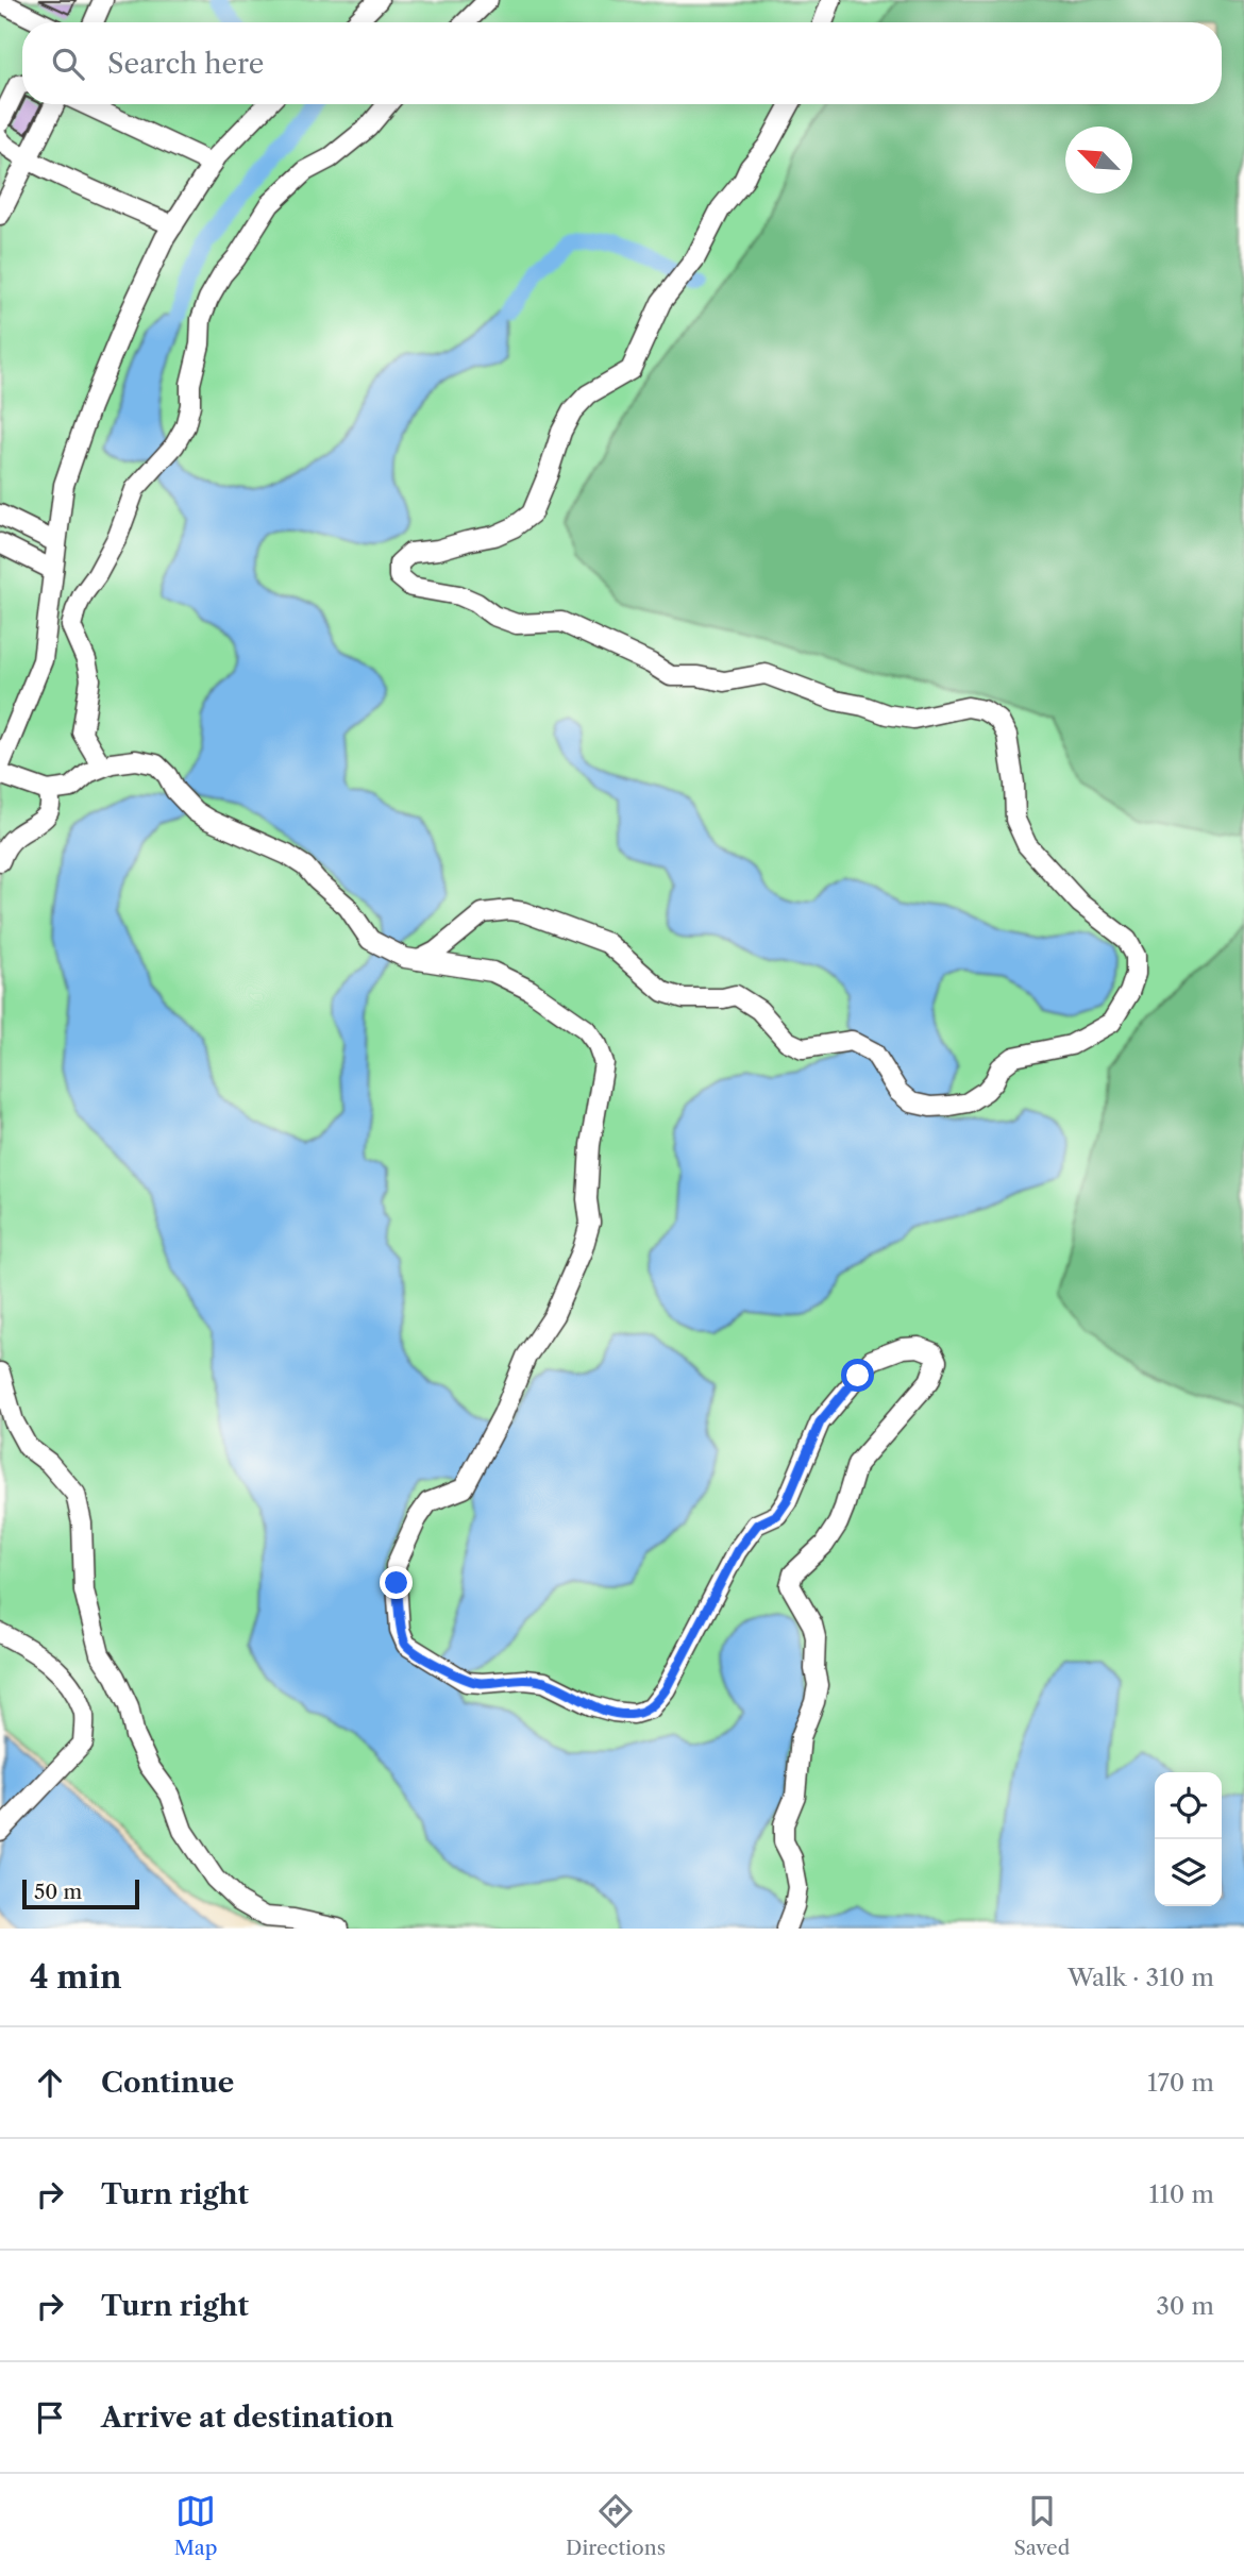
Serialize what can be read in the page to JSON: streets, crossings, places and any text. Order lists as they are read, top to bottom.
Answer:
{
  "scale_bar": "50 m",
  "north": "top left",
  "page": {
    "search": "Search here",
    "scale": "50 m",
    "heading": ["4 min", "Walk · 310 m"],
    "list": [
      ["Continue", "170 m"],
      ["Turn right", "110 m"],
      ["Turn right", "30 m"],
      "Arrive at destination"
    ],
    "nav": ["Map", "Directions", "Saved"]
  }
}
